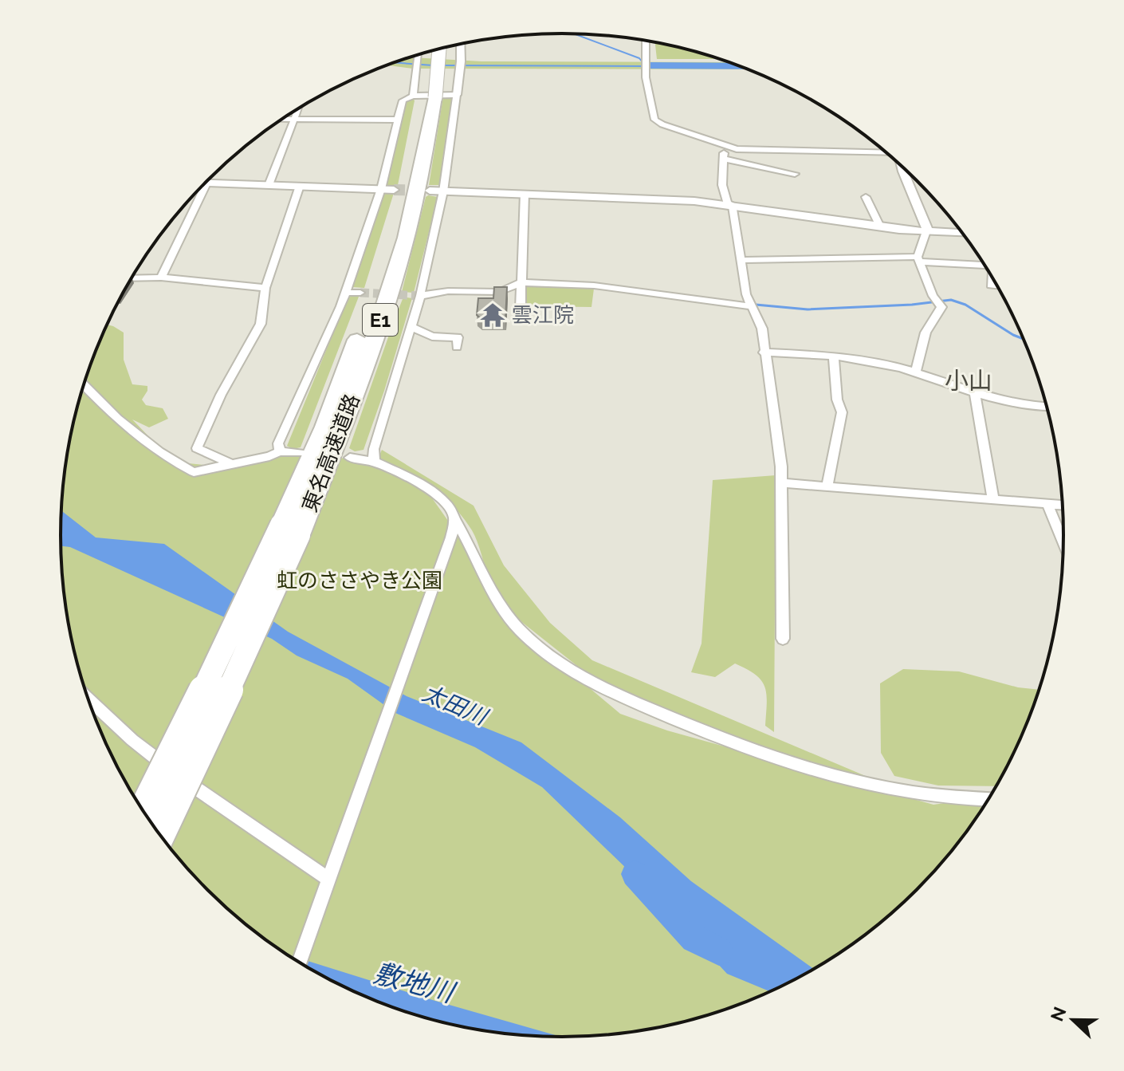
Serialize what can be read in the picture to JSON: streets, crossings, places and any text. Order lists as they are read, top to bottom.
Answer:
{
  "streets": {
    "highway": ["E1", "東名高速道路"]
  },
  "districts": ["小山"],
  "water": ["太田川", "敷地川"],
  "parks": ["虹のささやき公園"],
  "places": {
    "temple": ["雲江院"]
  },
  "north": "left"
}
